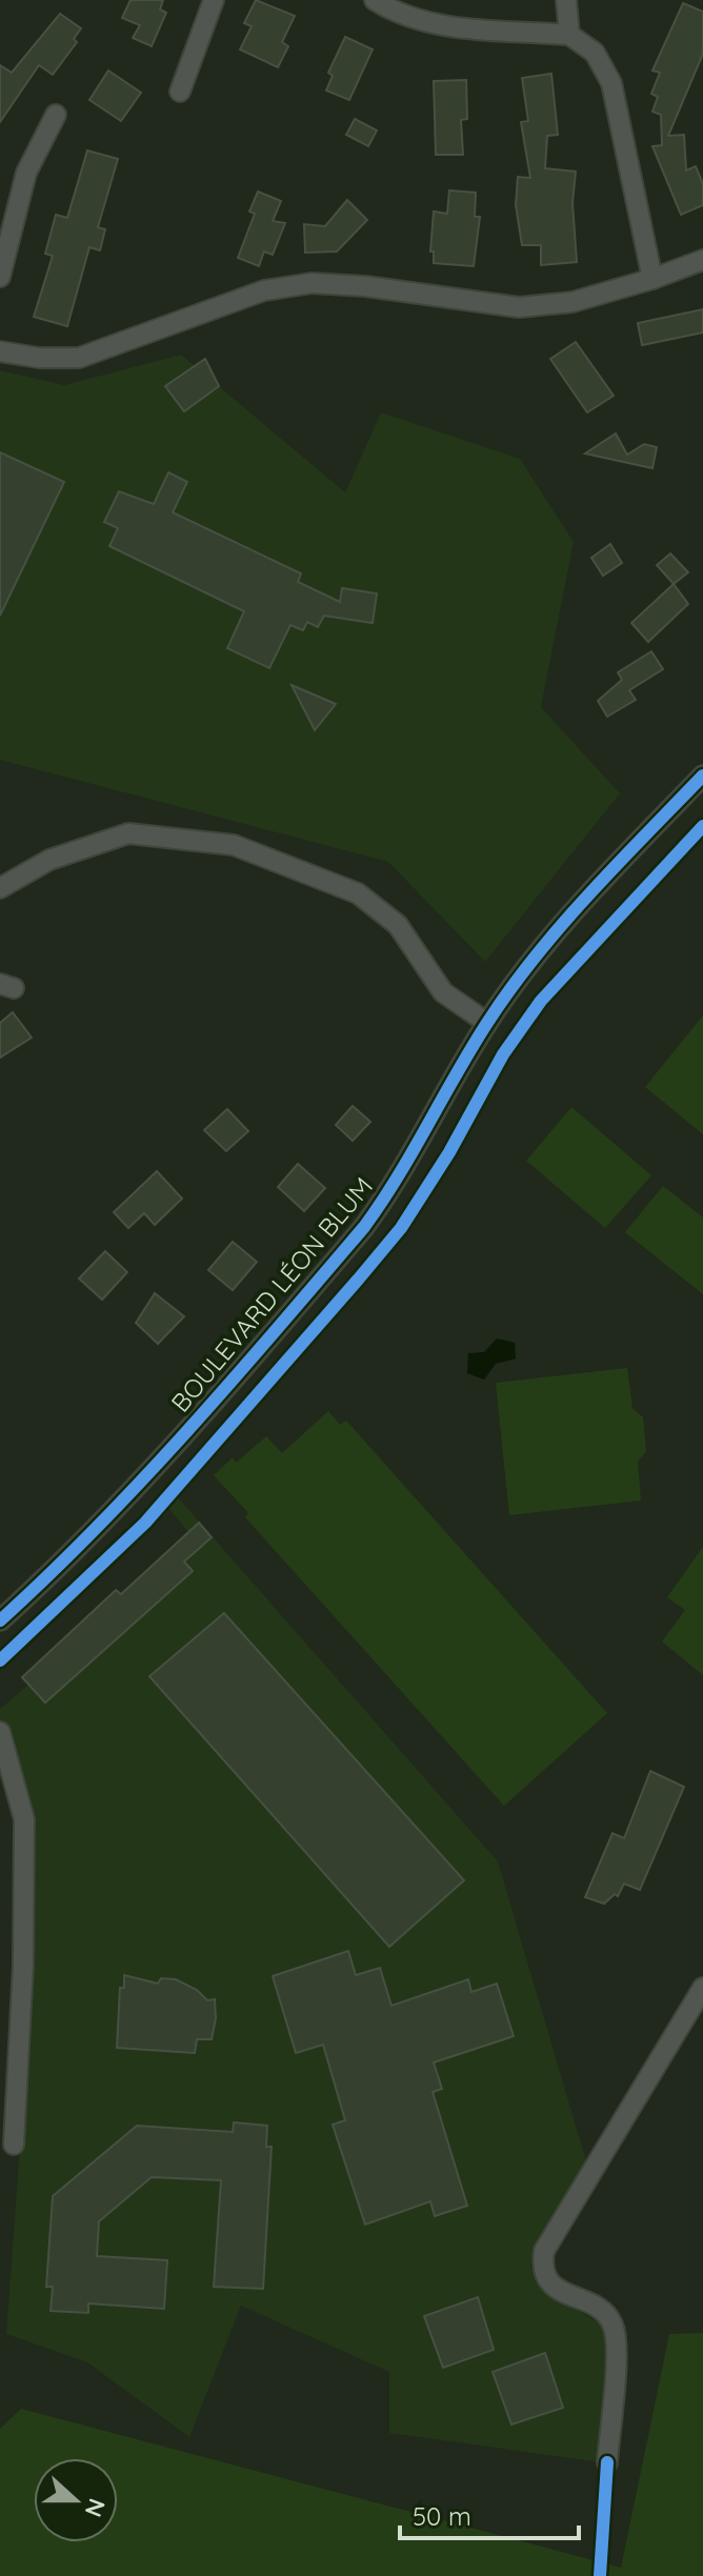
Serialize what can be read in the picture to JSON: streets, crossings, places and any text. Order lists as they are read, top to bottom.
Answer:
{
  "streets": {
    "street": ["BOULEVARD LÉON BLUM"]
  },
  "scale_bar": "50 m",
  "north": "right"
}
